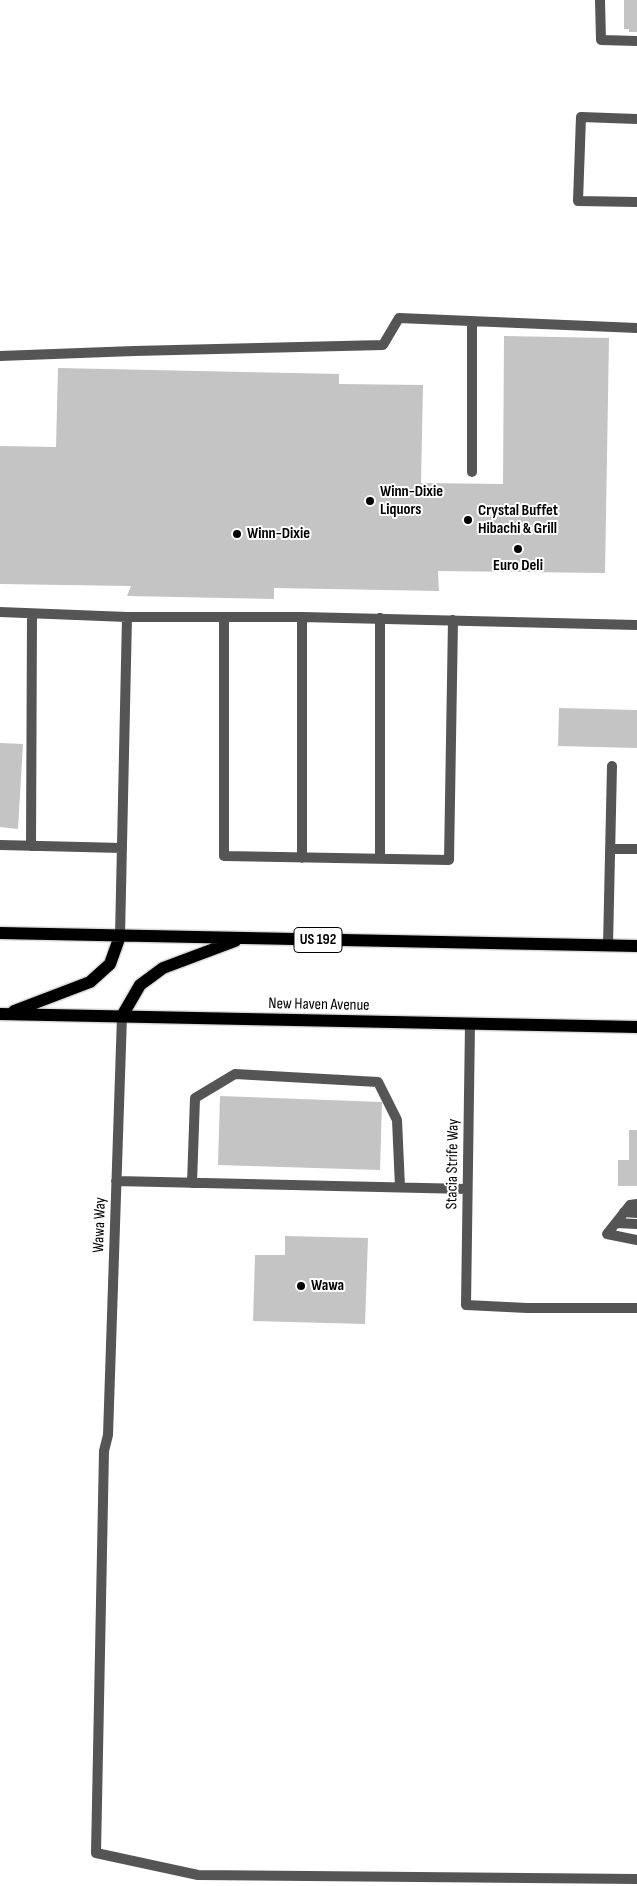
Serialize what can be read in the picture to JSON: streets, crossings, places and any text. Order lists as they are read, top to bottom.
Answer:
{
  "streets": {
    "main road": ["US 192", "New Haven Avenue"],
    "lane": ["Stacia Strife Way", "Wawa Way"]
  },
  "crossings": [
    ["New Haven Avenue", "Stacia Strife Way"],
    ["New Haven Avenue", "Wawa Way"]
  ],
  "places": [
    "Winn-Dixie Liquors",
    "Crystal Buffet Hibachi & Grill",
    "Winn-Dixie",
    "Euro Deli",
    "Wawa"
  ]
}
